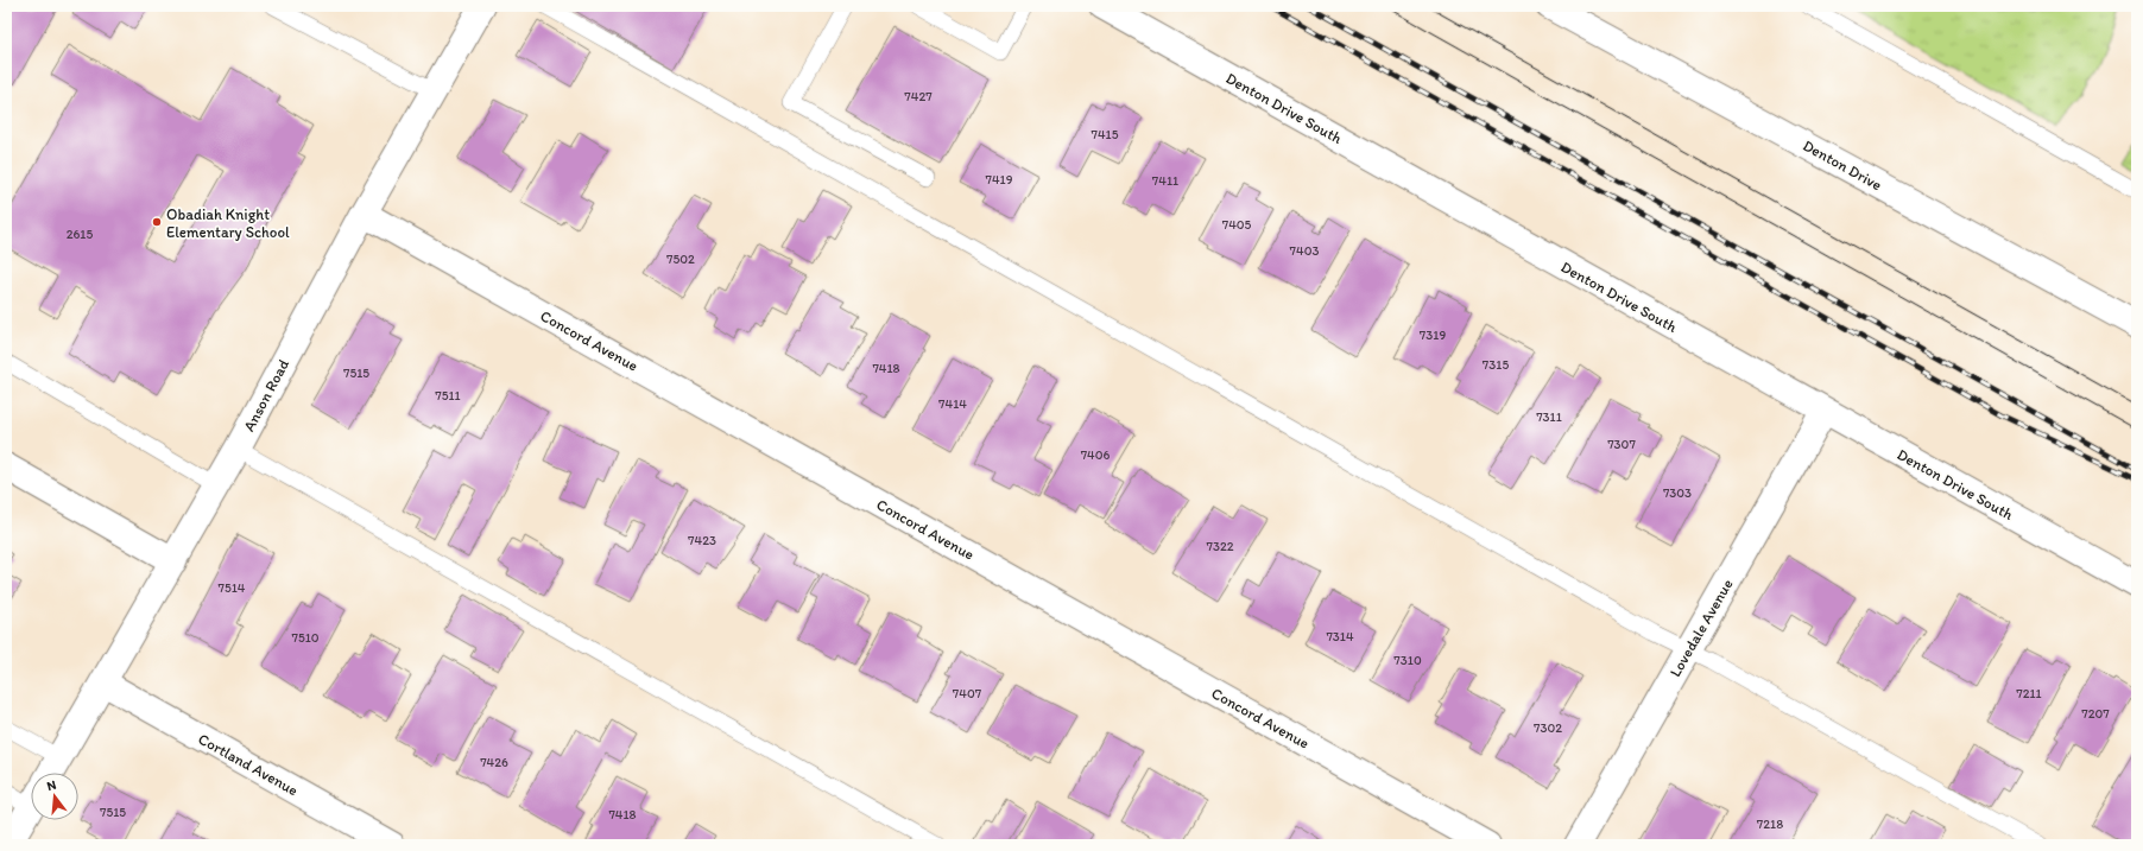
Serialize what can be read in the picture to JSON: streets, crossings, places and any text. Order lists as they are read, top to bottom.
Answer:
{
  "streets": {
    "street": [
      "Denton Drive South",
      "Denton Drive",
      "Concord Avenue",
      "Anson Road",
      "Lovedale Avenue",
      "Cortland Avenue"
    ]
  },
  "crossings": [
    ["Denton Drive South", "Lovedale Avenue"],
    ["Concord Avenue", "Anson Road"],
    ["Anson Road", "Cortland Avenue"]
  ],
  "places": ["Obadiah Knight Elementary School"],
  "house_numbers": [
    "7427",
    "7415",
    "7419",
    "7411",
    "7405",
    "2615",
    "7403",
    "7502",
    "7319",
    "7315",
    "7418",
    "7515",
    "7511",
    "7414",
    "7311",
    "7307",
    "7406",
    "7303",
    "7423",
    "7322",
    "7514",
    "7314",
    "7510",
    "7310",
    "7407",
    "7211",
    "7207",
    "7302",
    "7426",
    "7515",
    "7418",
    "7218"
  ],
  "north": "top"
}
